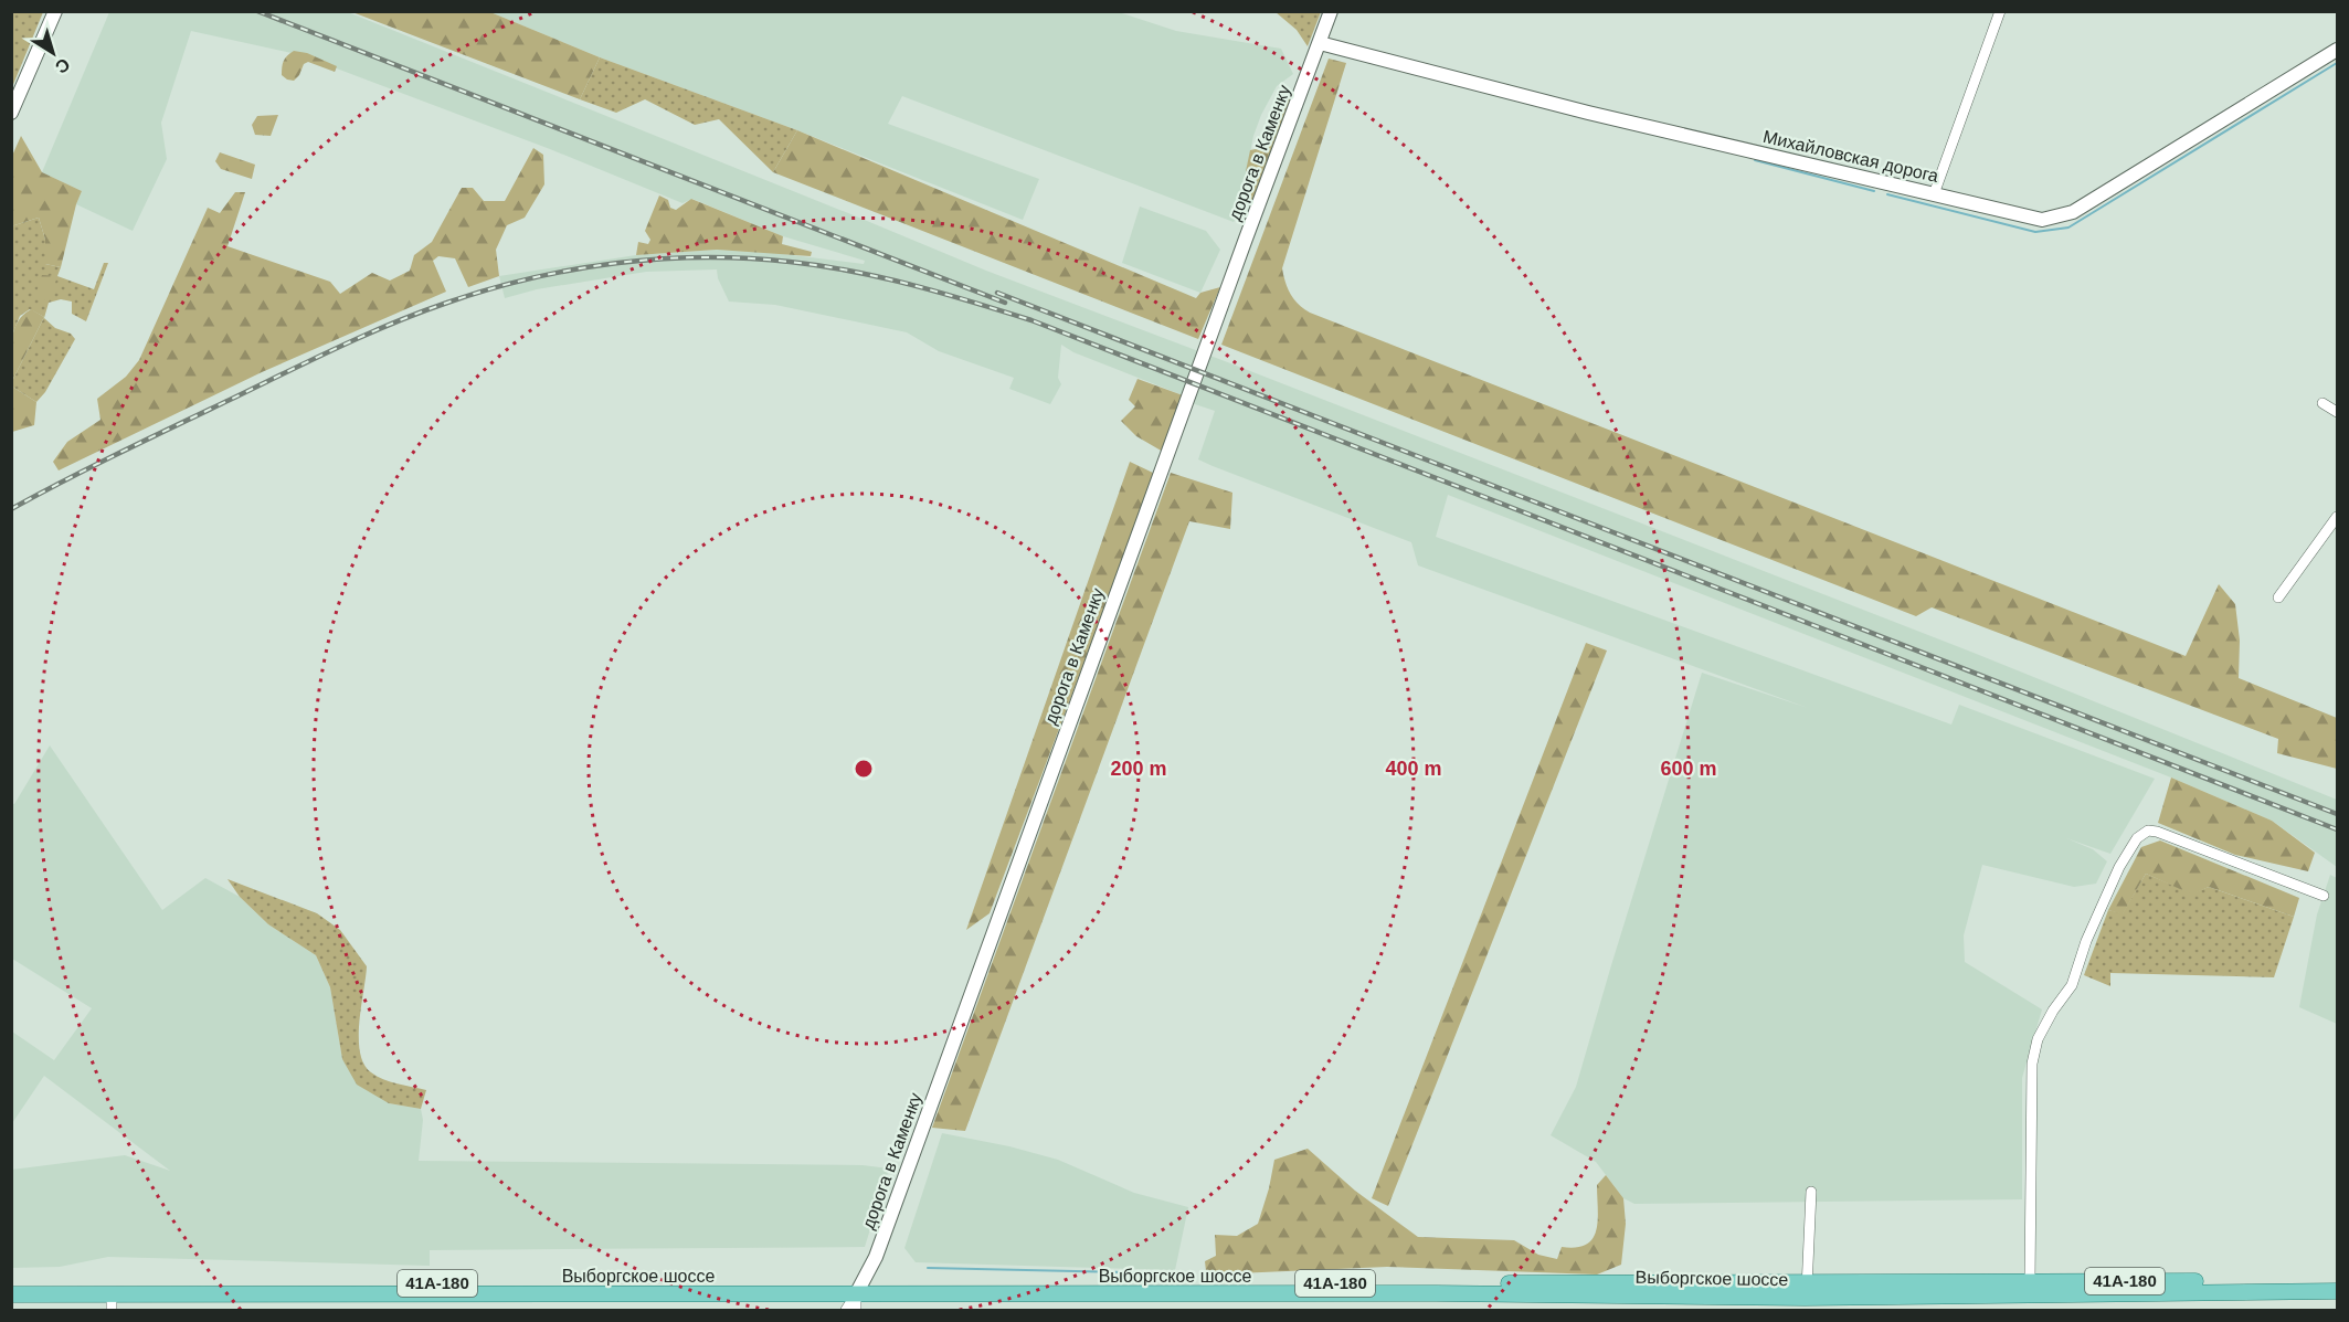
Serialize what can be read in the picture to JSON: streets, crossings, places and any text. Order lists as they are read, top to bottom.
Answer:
{
  "streets": {
    "main road": ["Выборгское шоссе", "41А-180"],
    "street": ["дорога в Каменку", "Михайловская дорога"]
  },
  "crossings": [
    ["дорога в Каменку", "Михайловская дорога"],
    ["дорога в Каменку", "Выборгское шоссе"]
  ],
  "north": "bottom right",
  "rings": ["200 m", "400 m", "600 m"]
}
